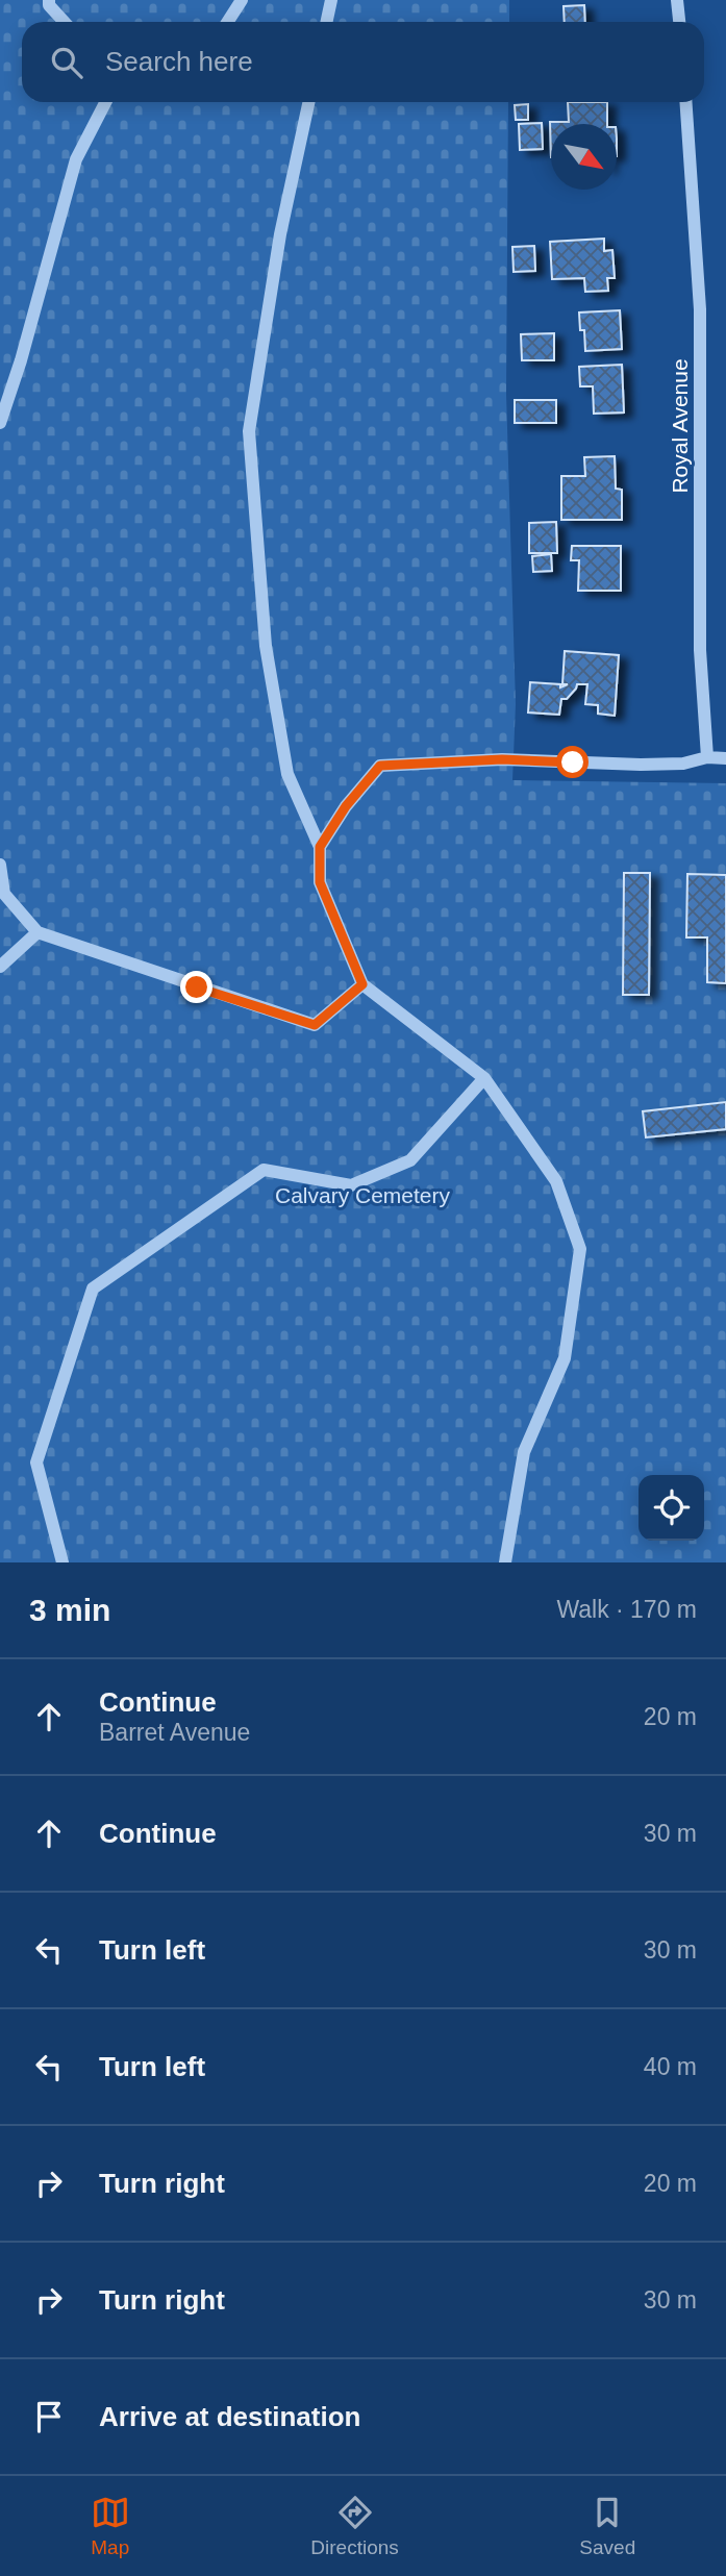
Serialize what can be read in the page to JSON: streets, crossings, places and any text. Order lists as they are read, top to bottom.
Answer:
{
  "streets": {
    "street": ["Royal Avenue"]
  },
  "parks": ["Calvary Cemetery"],
  "north": "bottom right",
  "page": {
    "search": "Search here",
    "heading": ["3 min", "Walk · 170 m"],
    "list": [
      ["Continue", "Barret Avenue", "20 m"],
      ["Continue", "30 m"],
      ["Turn left", "30 m"],
      ["Turn left", "40 m"],
      ["Turn right", "20 m"],
      ["Turn right", "30 m"],
      "Arrive at destination"
    ],
    "nav": ["Map", "Directions", "Saved"]
  }
}
